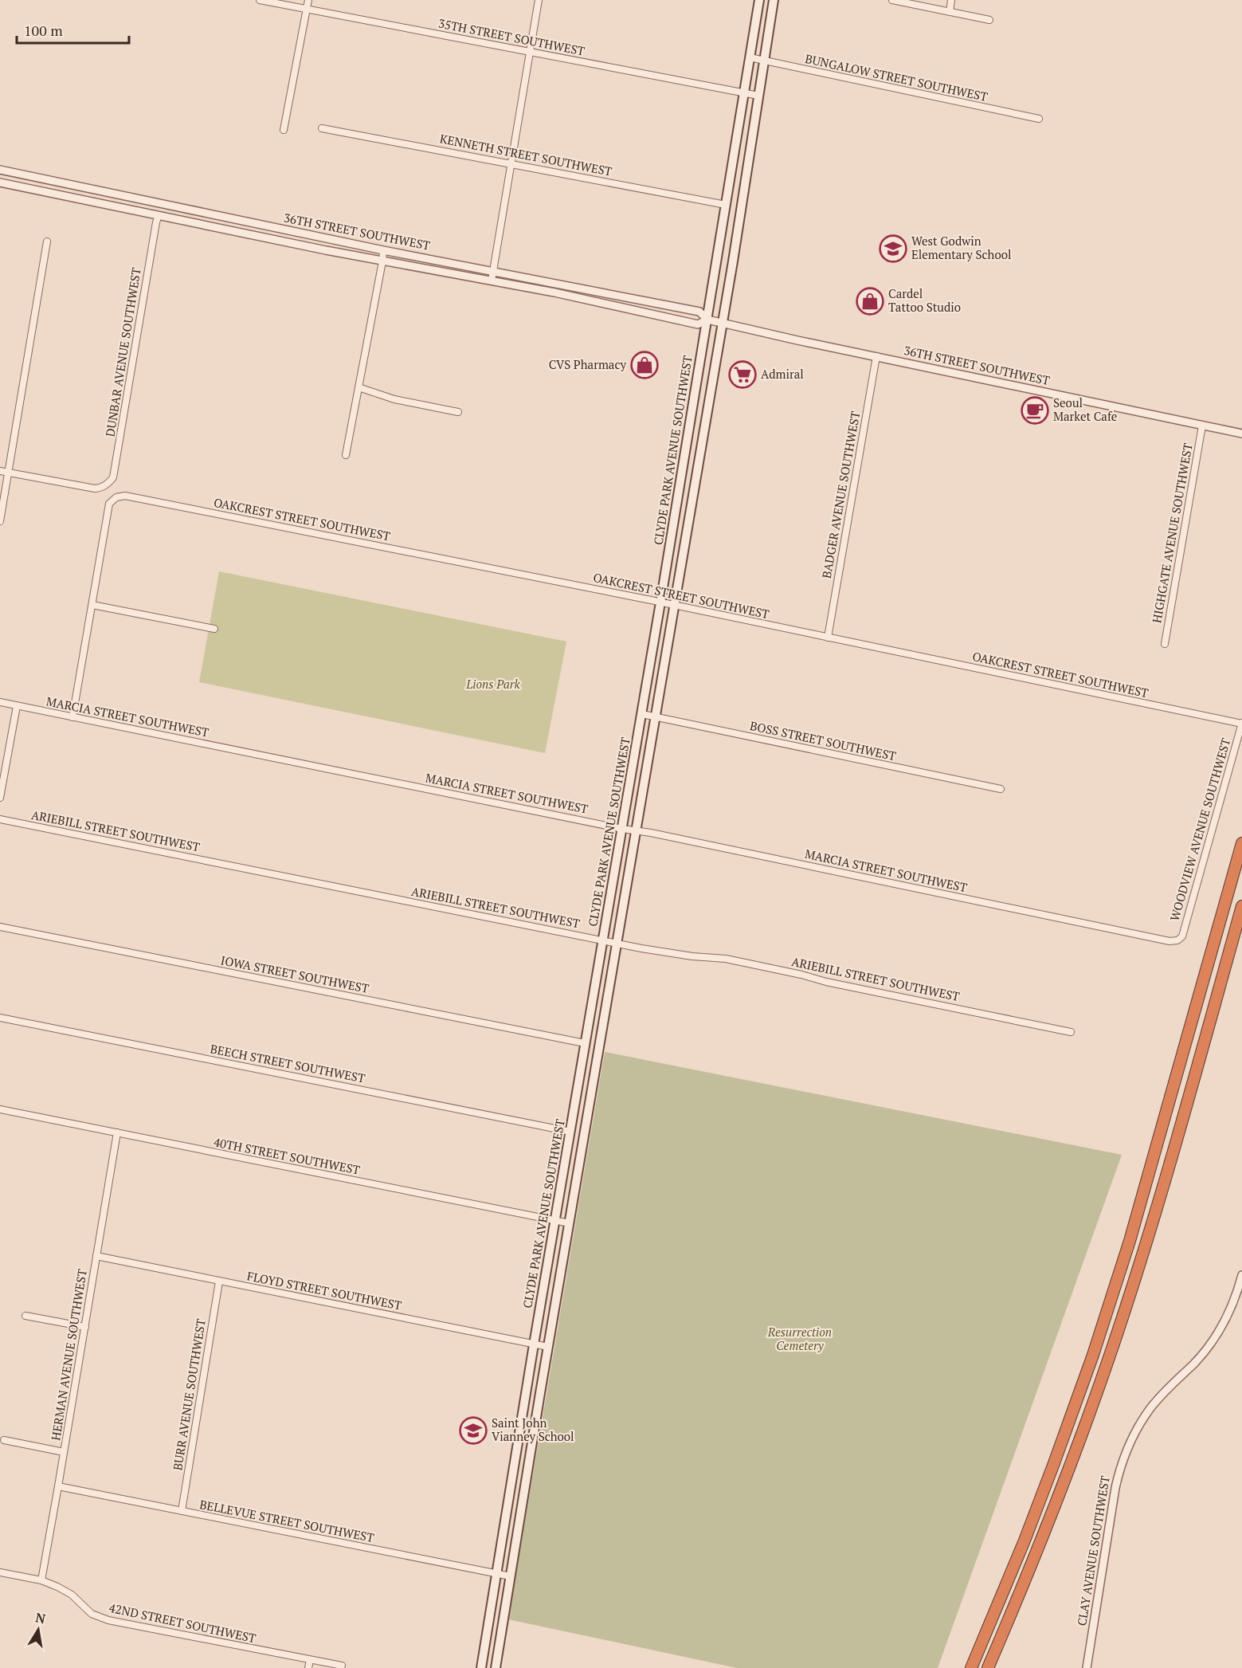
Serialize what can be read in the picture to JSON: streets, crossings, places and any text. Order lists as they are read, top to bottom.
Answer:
{
  "streets": {
    "main road": ["CLYDE PARK AVENUE SOUTHWEST"],
    "street": [
      "35TH STREET SOUTHWEST",
      "BUNGALOW STREET SOUTHWEST",
      "KENNETH STREET SOUTHWEST",
      "36TH STREET SOUTHWEST",
      "DUNBAR AVENUE SOUTHWEST",
      "BADGER AVENUE SOUTHWEST",
      "OAKCREST STREET SOUTHWEST",
      "HIGHGATE AVENUE SOUTHWEST",
      "MARCIA STREET SOUTHWEST",
      "BOSS STREET SOUTHWEST",
      "WOODVIEW AVENUE SOUTHWEST",
      "ARIEBILL STREET SOUTHWEST",
      "IOWA STREET SOUTHWEST",
      "BEECH STREET SOUTHWEST",
      "40TH STREET SOUTHWEST",
      "FLOYD STREET SOUTHWEST",
      "HERMAN AVENUE SOUTHWEST",
      "BURR AVENUE SOUTHWEST",
      "BELLEVUE STREET SOUTHWEST",
      "CLAY AVENUE SOUTHWEST",
      "42ND STREET SOUTHWEST"
    ]
  },
  "crossings": [
    ["35TH STREET SOUTHWEST", "CLYDE PARK AVENUE SOUTHWEST"],
    ["BUNGALOW STREET SOUTHWEST", "CLYDE PARK AVENUE SOUTHWEST"],
    ["KENNETH STREET SOUTHWEST", "CLYDE PARK AVENUE SOUTHWEST"],
    ["36TH STREET SOUTHWEST", "DUNBAR AVENUE SOUTHWEST"],
    ["36TH STREET SOUTHWEST", "CLYDE PARK AVENUE SOUTHWEST"],
    ["36TH STREET SOUTHWEST", "BADGER AVENUE SOUTHWEST"],
    ["36TH STREET SOUTHWEST", "HIGHGATE AVENUE SOUTHWEST"],
    ["CLYDE PARK AVENUE SOUTHWEST", "OAKCREST STREET SOUTHWEST"],
    ["CLYDE PARK AVENUE SOUTHWEST", "MARCIA STREET SOUTHWEST"],
    ["CLYDE PARK AVENUE SOUTHWEST", "BOSS STREET SOUTHWEST"],
    ["CLYDE PARK AVENUE SOUTHWEST", "ARIEBILL STREET SOUTHWEST"],
    ["CLYDE PARK AVENUE SOUTHWEST", "IOWA STREET SOUTHWEST"],
    ["CLYDE PARK AVENUE SOUTHWEST", "BEECH STREET SOUTHWEST"],
    ["CLYDE PARK AVENUE SOUTHWEST", "40TH STREET SOUTHWEST"],
    ["CLYDE PARK AVENUE SOUTHWEST", "FLOYD STREET SOUTHWEST"],
    ["CLYDE PARK AVENUE SOUTHWEST", "BELLEVUE STREET SOUTHWEST"],
    ["BADGER AVENUE SOUTHWEST", "OAKCREST STREET SOUTHWEST"],
    ["OAKCREST STREET SOUTHWEST", "WOODVIEW AVENUE SOUTHWEST"],
    ["MARCIA STREET SOUTHWEST", "WOODVIEW AVENUE SOUTHWEST"],
    ["40TH STREET SOUTHWEST", "HERMAN AVENUE SOUTHWEST"],
    ["FLOYD STREET SOUTHWEST", "HERMAN AVENUE SOUTHWEST"],
    ["FLOYD STREET SOUTHWEST", "BURR AVENUE SOUTHWEST"],
    ["HERMAN AVENUE SOUTHWEST", "BELLEVUE STREET SOUTHWEST"],
    ["HERMAN AVENUE SOUTHWEST", "42ND STREET SOUTHWEST"],
    ["BURR AVENUE SOUTHWEST", "BELLEVUE STREET SOUTHWEST"]
  ],
  "parks": ["Lions Park", "Resurrection Cemetery"],
  "places": {
    "school or university": ["West Godwin Elementary School", "Saint John Vianney School"],
    "shop": ["Cardel Tattoo Studio", "CVS Pharmacy"],
    "supermarket": ["Admiral"],
    "cafe": ["Seoul Market Cafe"]
  },
  "scale_bar": "100 m",
  "north": "top"
}
